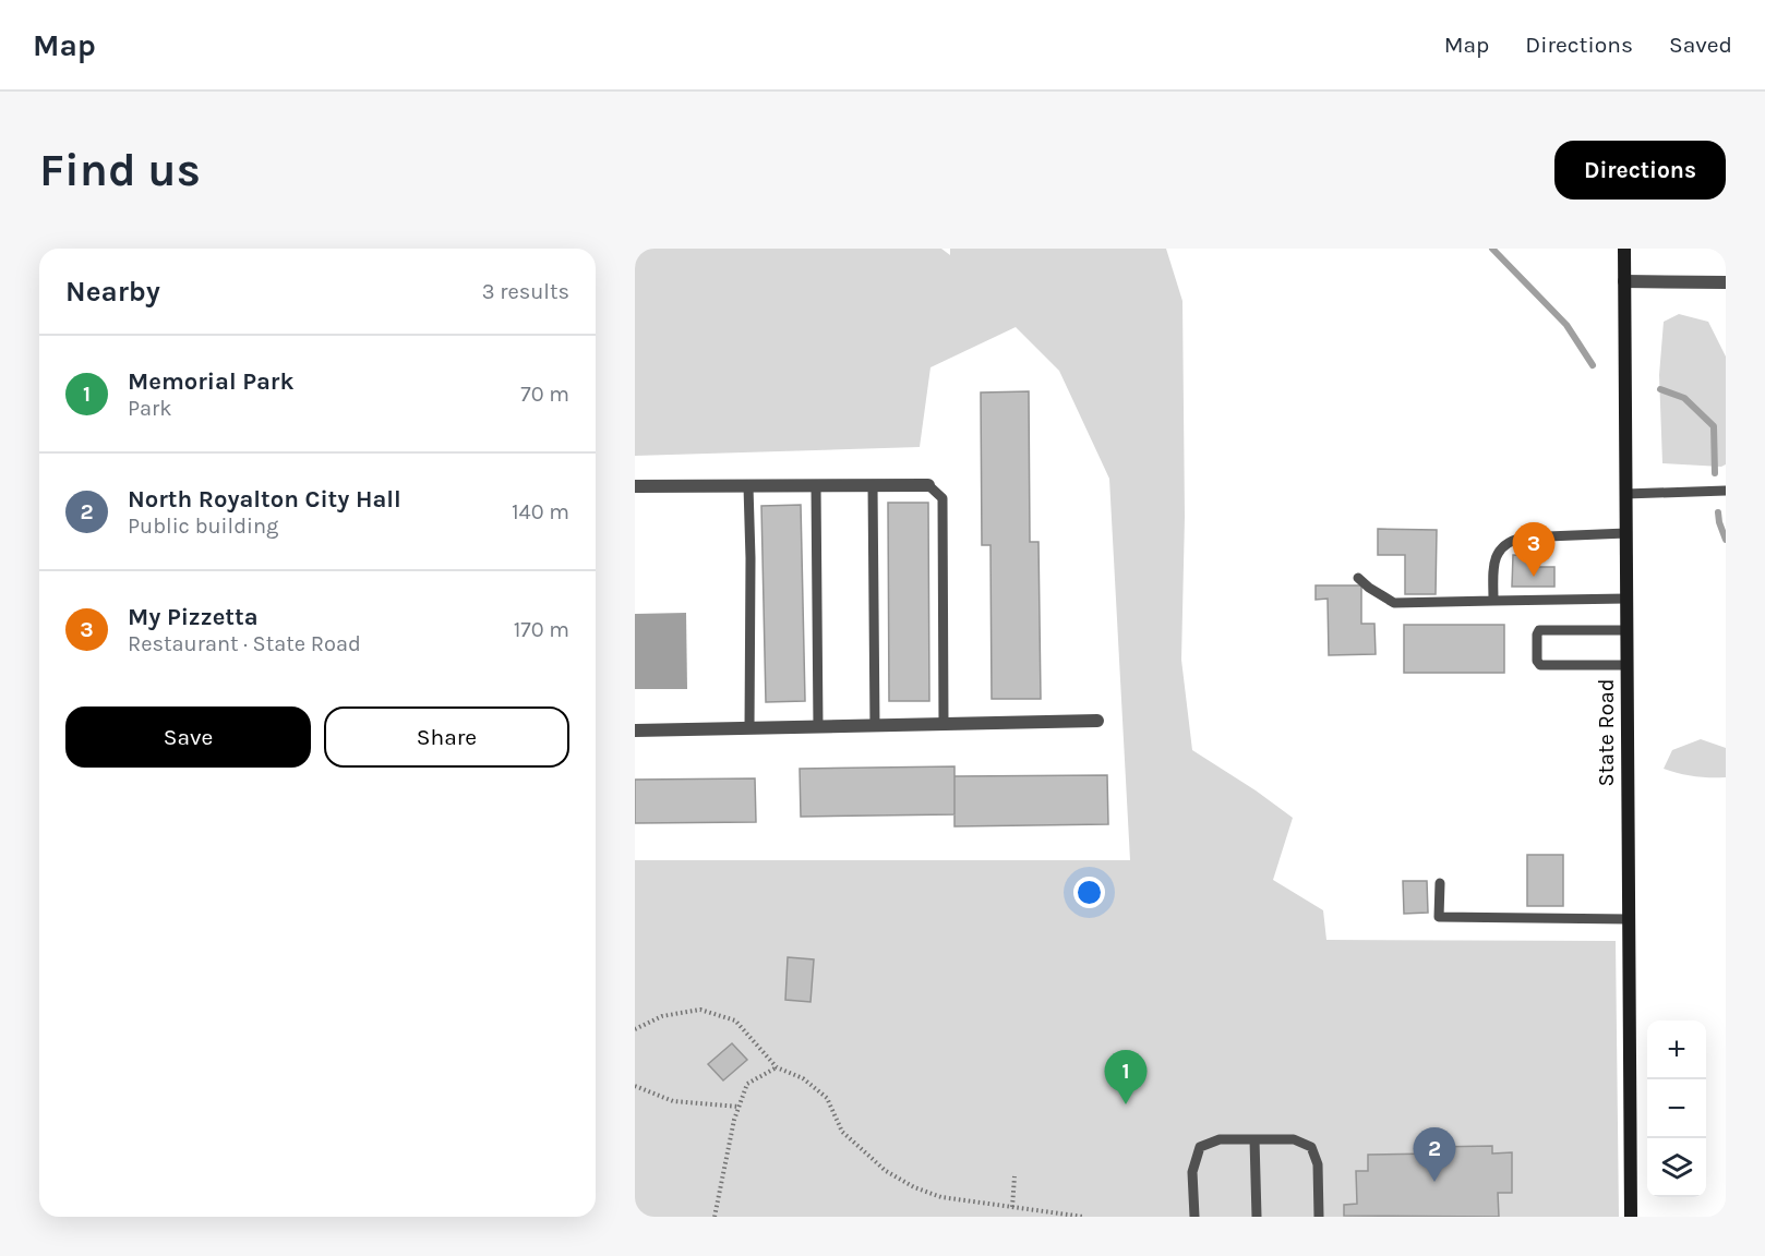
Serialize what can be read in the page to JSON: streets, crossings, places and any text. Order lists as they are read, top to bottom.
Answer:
{
  "streets": {
    "main road": ["State Road"]
  },
  "page": {
    "header": "Map",
    "nav": ["Map", "Directions", "Saved"],
    "buttons": [
      "Directions",
      ["Save", "Share"]
    ],
    "title": "Find us",
    "heading": ["Nearby", "3 results"],
    "list": [
      {
        "mark": "1",
        "name": "Memorial Park",
        "note": "Park",
        "value": "70 m"
      },
      {
        "mark": "2",
        "name": "North Royalton City Hall",
        "note": "Public building",
        "value": "140 m"
      },
      {
        "mark": "3",
        "name": "My Pizzetta",
        "note": "Restaurant · State Road",
        "value": "170 m"
      }
    ],
    "pins": ["3", "1", "2"],
    "map_buttons": ["+", "−"]
  }
}
